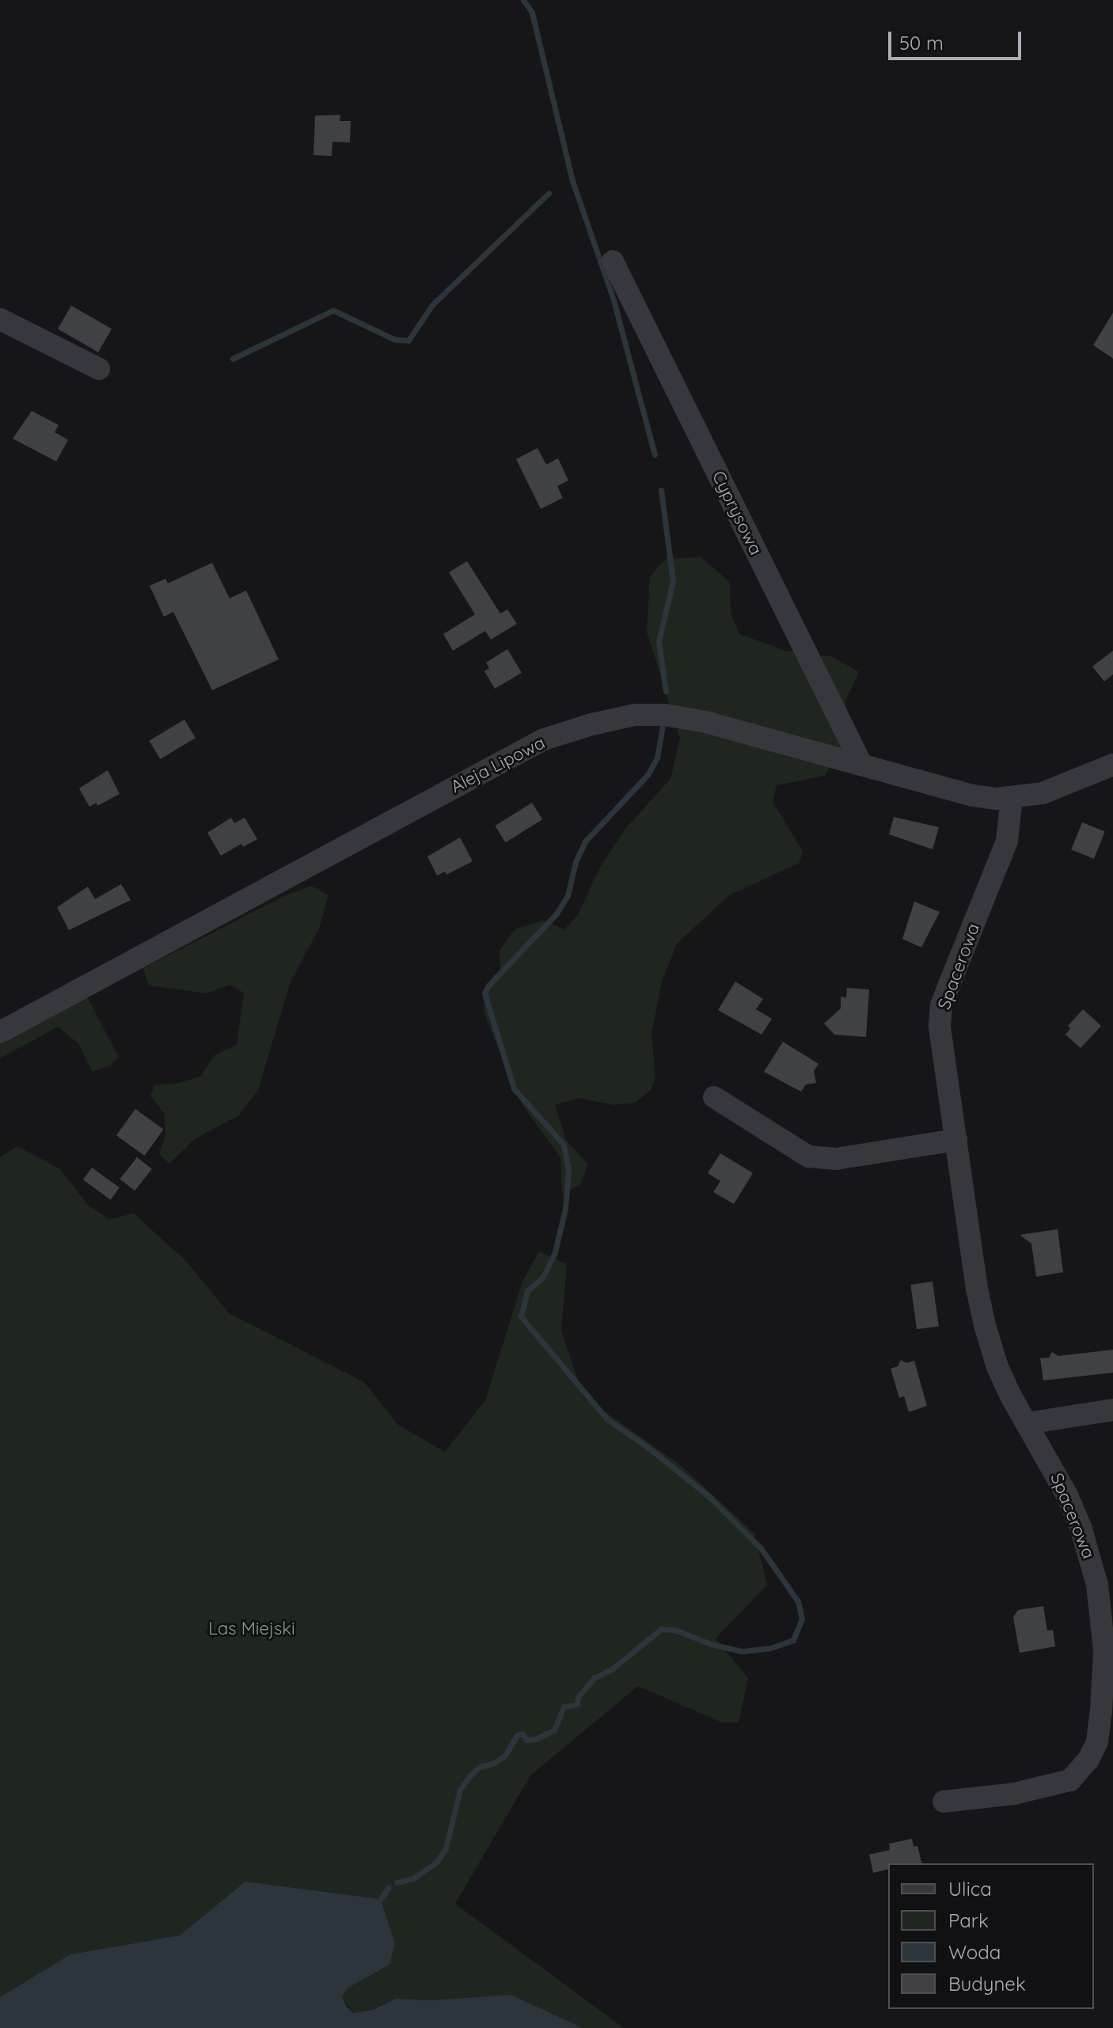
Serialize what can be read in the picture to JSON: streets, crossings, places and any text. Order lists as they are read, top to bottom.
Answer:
{
  "streets": {
    "street": ["Cyprysowa", "Aleja Lipowa", "Spacerowa"]
  },
  "crossings": [
    ["Cyprysowa", "Aleja Lipowa"],
    ["Aleja Lipowa", "Spacerowa"]
  ],
  "parks": ["Las Miejski"],
  "legend": [
    "Ulica",
    "Park",
    "Woda",
    "Budynek"
  ],
  "scale_bar": "50 m"
}
